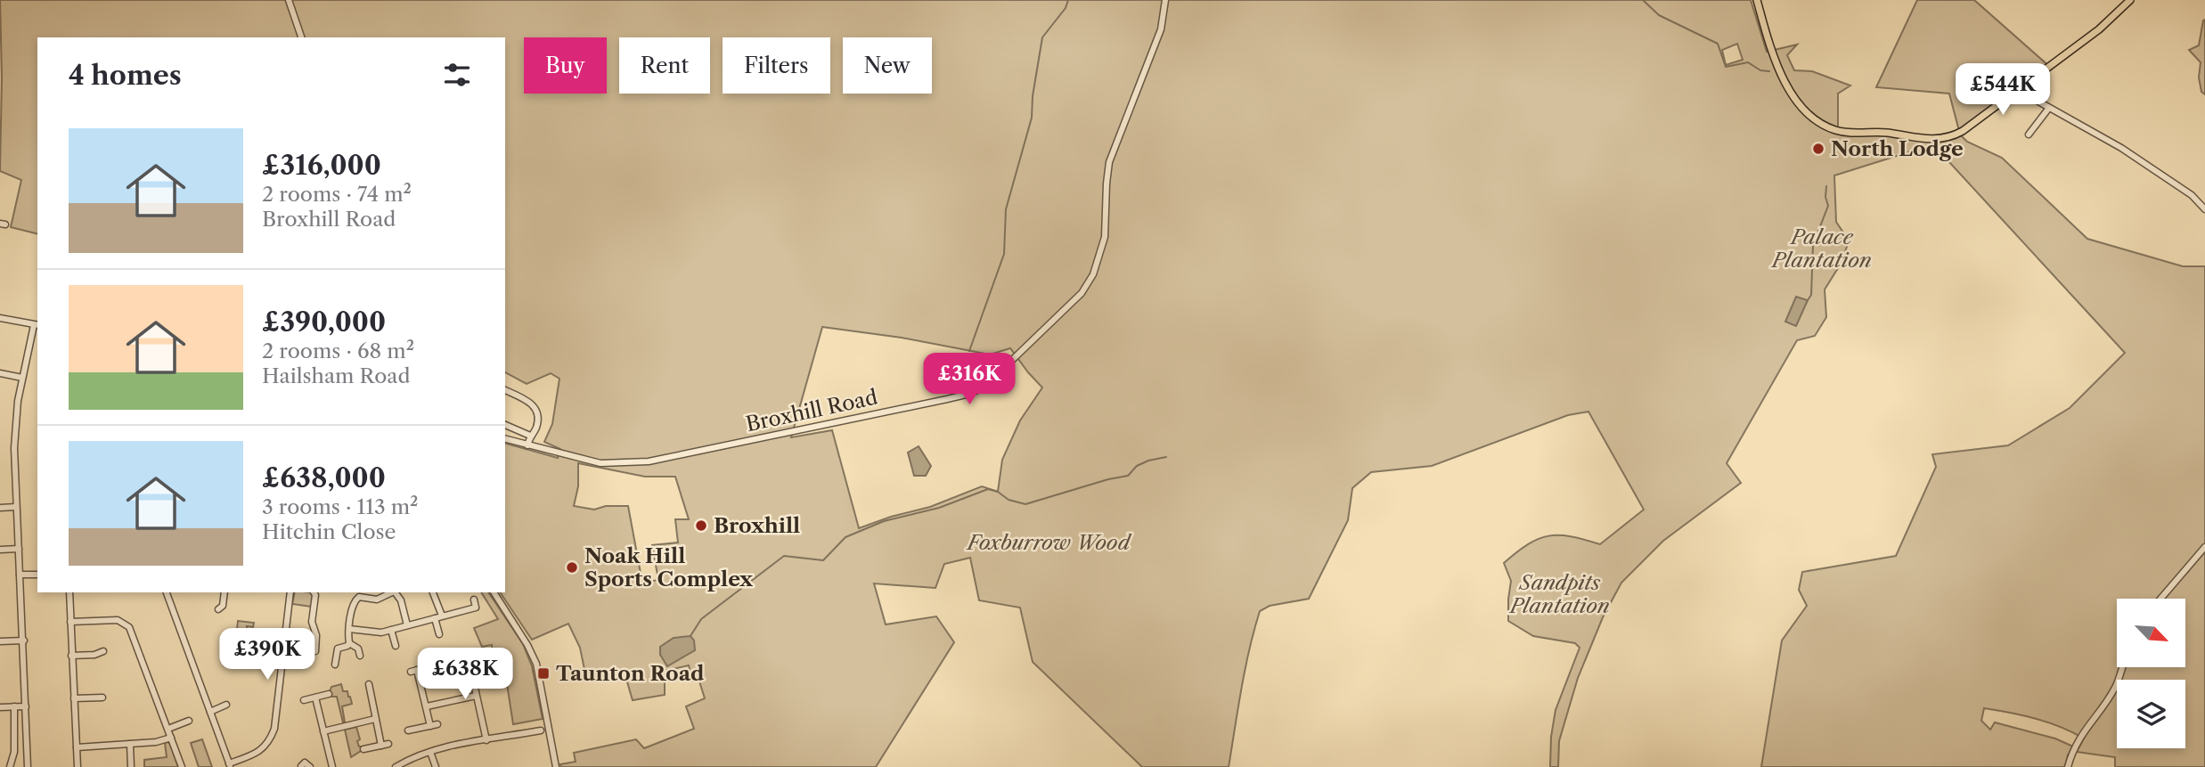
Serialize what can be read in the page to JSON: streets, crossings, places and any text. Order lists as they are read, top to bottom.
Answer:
{
  "streets": {
    "street": ["Broxhill Road"]
  },
  "parks": ["Palace Plantation", "Foxburrow Wood", "Sandpits Plantation"],
  "places": {
    "other": ["North Lodge", "Broxhill", "Noak Hill Sports Complex"],
    "transit": ["Taunton Road"]
  },
  "north": "bottom right",
  "page": {
    "chip": [
      "Buy",
      "Rent",
      "Filters",
      "New"
    ],
    "heading": "4 homes",
    "price": [
      "£544K",
      "£316K",
      "£390K",
      "£638K"
    ],
    "list": [
      {
        "name": "£316,000",
        "note": "2 rooms · 74 m² · Broxhill Road"
      },
      {
        "name": "£390,000",
        "note": "2 rooms · 68 m² · Hailsham Road"
      },
      {
        "name": "£638,000",
        "note": "3 rooms · 113 m² · Hitchin Close"
      }
    ]
  }
}
